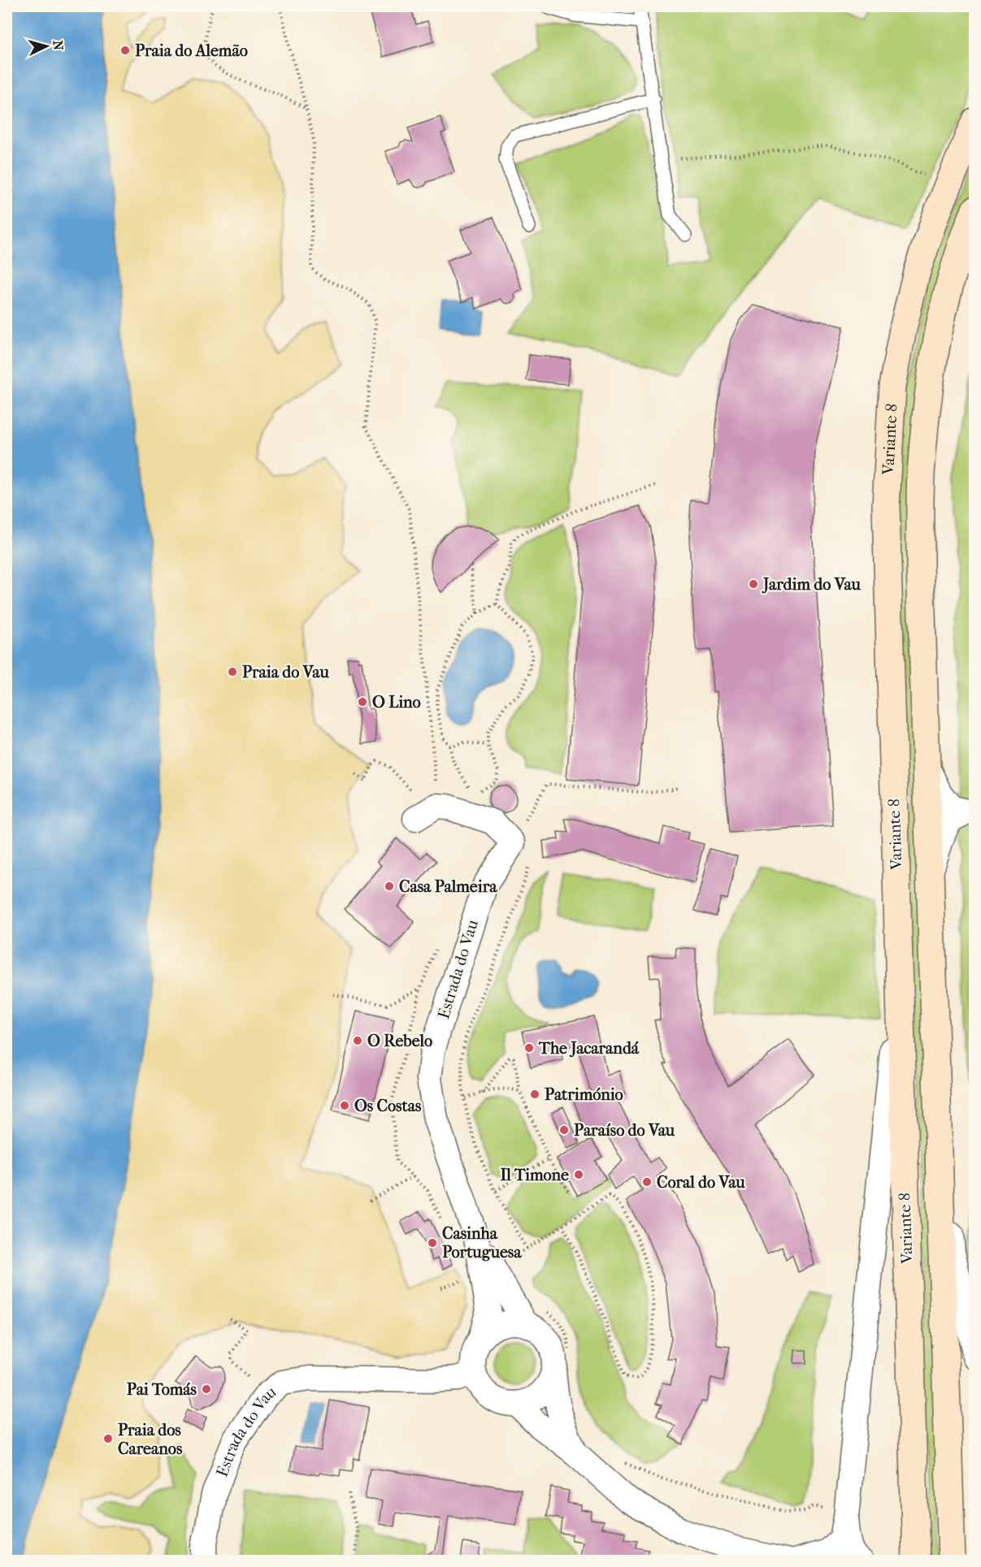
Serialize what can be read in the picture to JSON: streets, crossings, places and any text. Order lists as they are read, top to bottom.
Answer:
{
  "streets": {
    "main road": ["Variante 8"],
    "street": ["Estrada do Vau"]
  },
  "places": [
    "Praia do Alemão",
    "Jardim do Vau",
    "Praia do Vau",
    "O Lino",
    "Casa Palmeira",
    "O Rebelo",
    "The Jacarandá",
    "Património",
    "Os Costas",
    "Paraíso do Vau",
    "Il Timone",
    "Coral do Vau",
    "Casinha Portuguesa",
    "Pai Tomás",
    "Praia dos Careanos"
  ],
  "north": "right"
}
